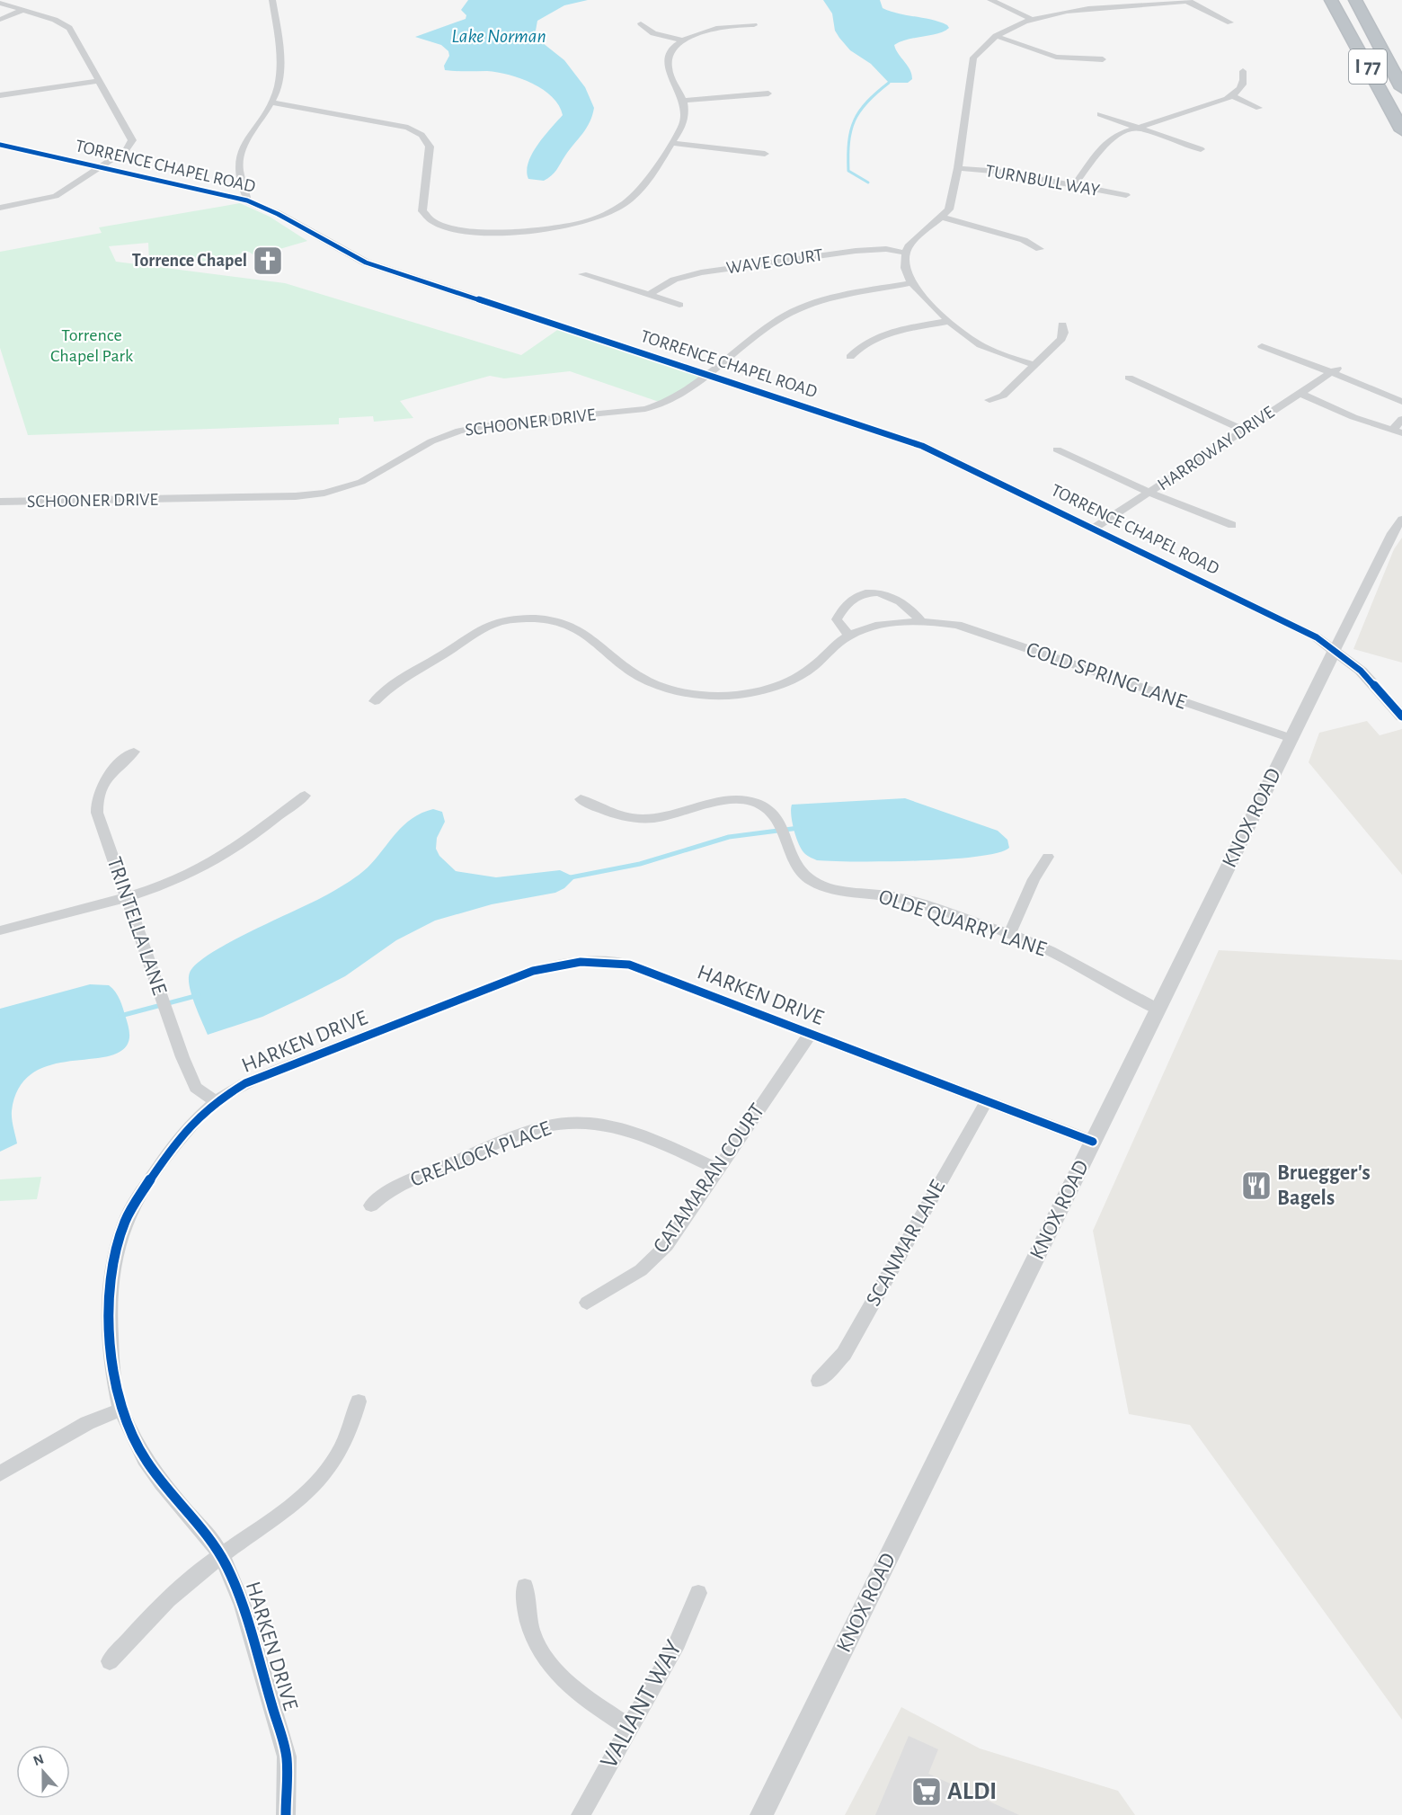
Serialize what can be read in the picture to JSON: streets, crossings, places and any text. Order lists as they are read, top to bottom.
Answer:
{
  "streets": {
    "highway": ["I 77"],
    "street": [
      "TORRENCE CHAPEL ROAD",
      "TURNBULL WAY",
      "WAVE COURT",
      "SCHOONER DRIVE",
      "HARROWAY DRIVE",
      "COLD SPRING LANE",
      "KNOX ROAD",
      "OLDE QUARRY LANE",
      "TRINTELLA LANE",
      "HARKEN DRIVE",
      "CREALOCK PLACE",
      "CATAMARAN COURT",
      "SCANMAR LANE",
      "VALIANT WAY"
    ]
  },
  "crossings": [
    ["TORRENCE CHAPEL ROAD", "SCHOONER DRIVE"],
    ["TORRENCE CHAPEL ROAD", "HARROWAY DRIVE"],
    ["TORRENCE CHAPEL ROAD", "KNOX ROAD"],
    ["COLD SPRING LANE", "KNOX ROAD"],
    ["KNOX ROAD", "OLDE QUARRY LANE"],
    ["KNOX ROAD", "HARKEN DRIVE"],
    ["TRINTELLA LANE", "HARKEN DRIVE"],
    ["HARKEN DRIVE", "CATAMARAN COURT"],
    ["HARKEN DRIVE", "SCANMAR LANE"],
    ["CREALOCK PLACE", "CATAMARAN COURT"]
  ],
  "water": ["Lake Norman"],
  "parks": ["Torrence Chapel Park"],
  "places": {
    "church": ["Torrence Chapel"],
    "restaurant": ["Bruegger's Bagels"],
    "supermarket": ["ALDI"]
  },
  "north": "top"
}
